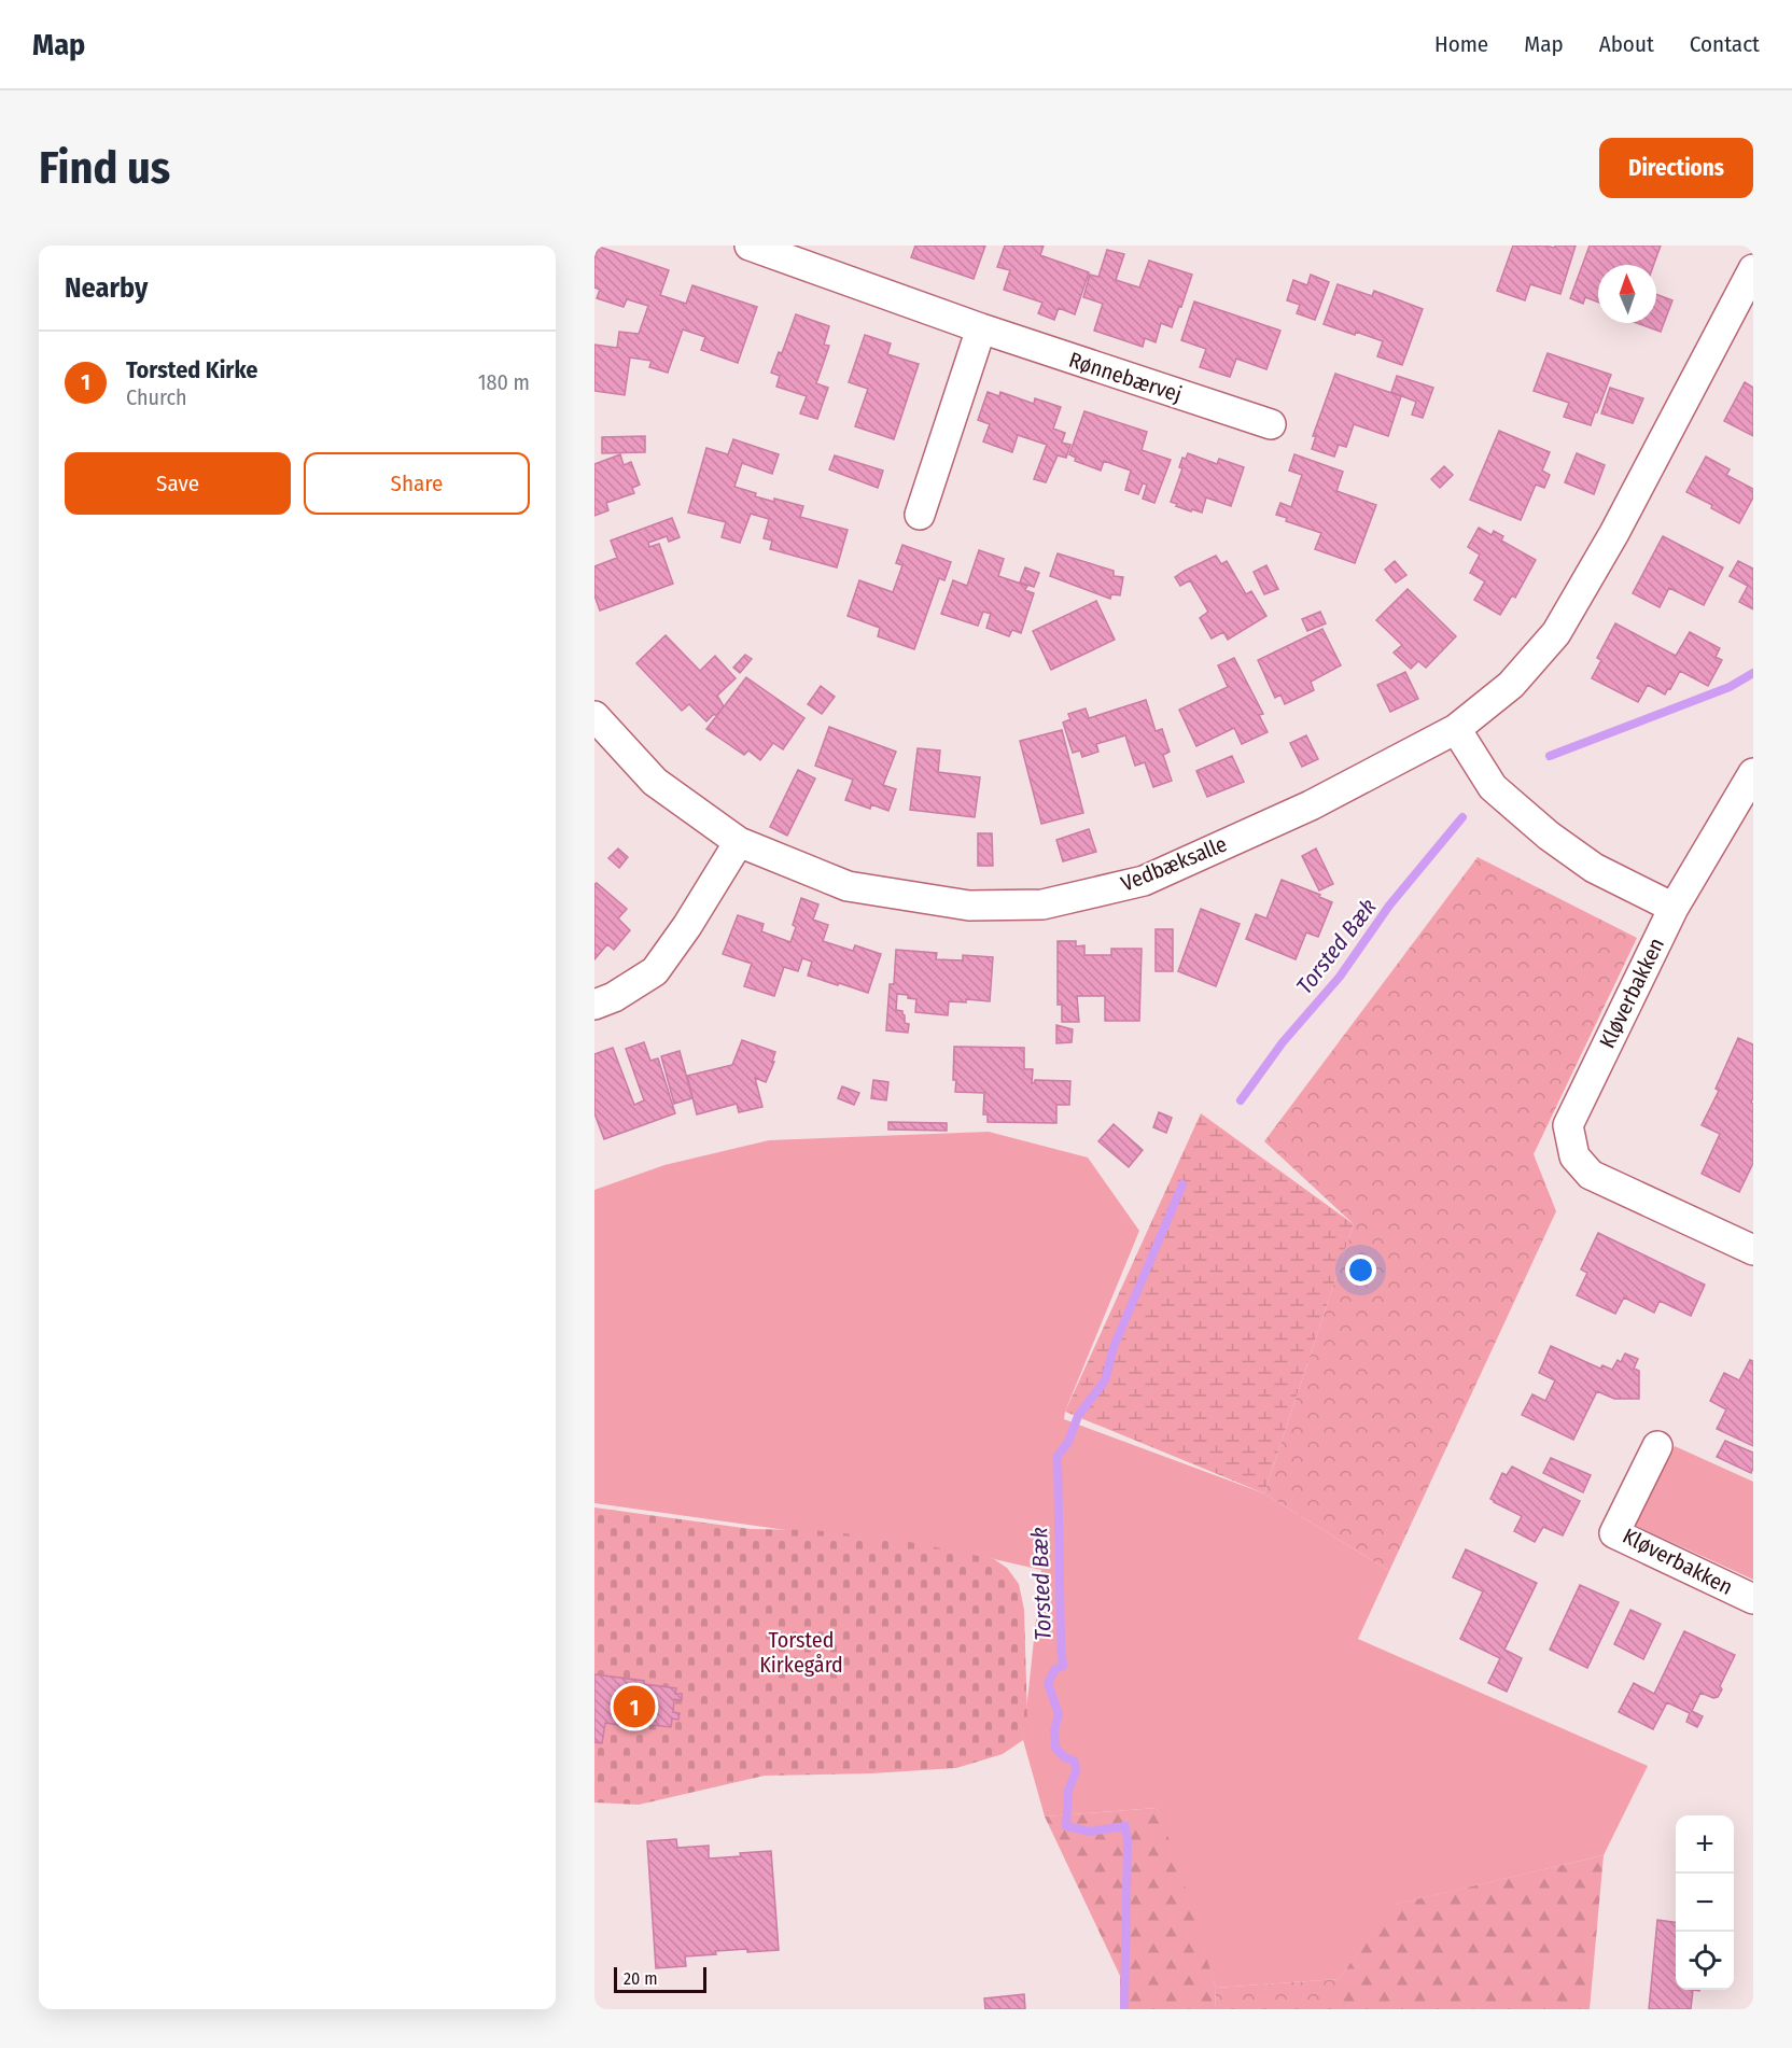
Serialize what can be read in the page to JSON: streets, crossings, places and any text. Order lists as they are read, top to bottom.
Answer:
{
  "streets": {
    "street": ["Rønnebærvej", "Vedbæksalle", "Kløverbakken"]
  },
  "water": ["Torsted Bæk"],
  "parks": ["Torsted Kirkegård"],
  "scale_bar": "20 m",
  "north": "top",
  "page": {
    "header": "Map",
    "nav": [
      "Home",
      "Map",
      "About",
      "Contact"
    ],
    "buttons": [
      "Directions",
      ["Save", "Share"]
    ],
    "title": "Find us",
    "heading": "Nearby",
    "list": [
      {
        "mark": "1",
        "name": "Torsted Kirke",
        "note": "Church",
        "value": "180 m"
      }
    ],
    "pins": "1",
    "map_buttons": ["+", "−"],
    "scale": "20 m"
  }
}
